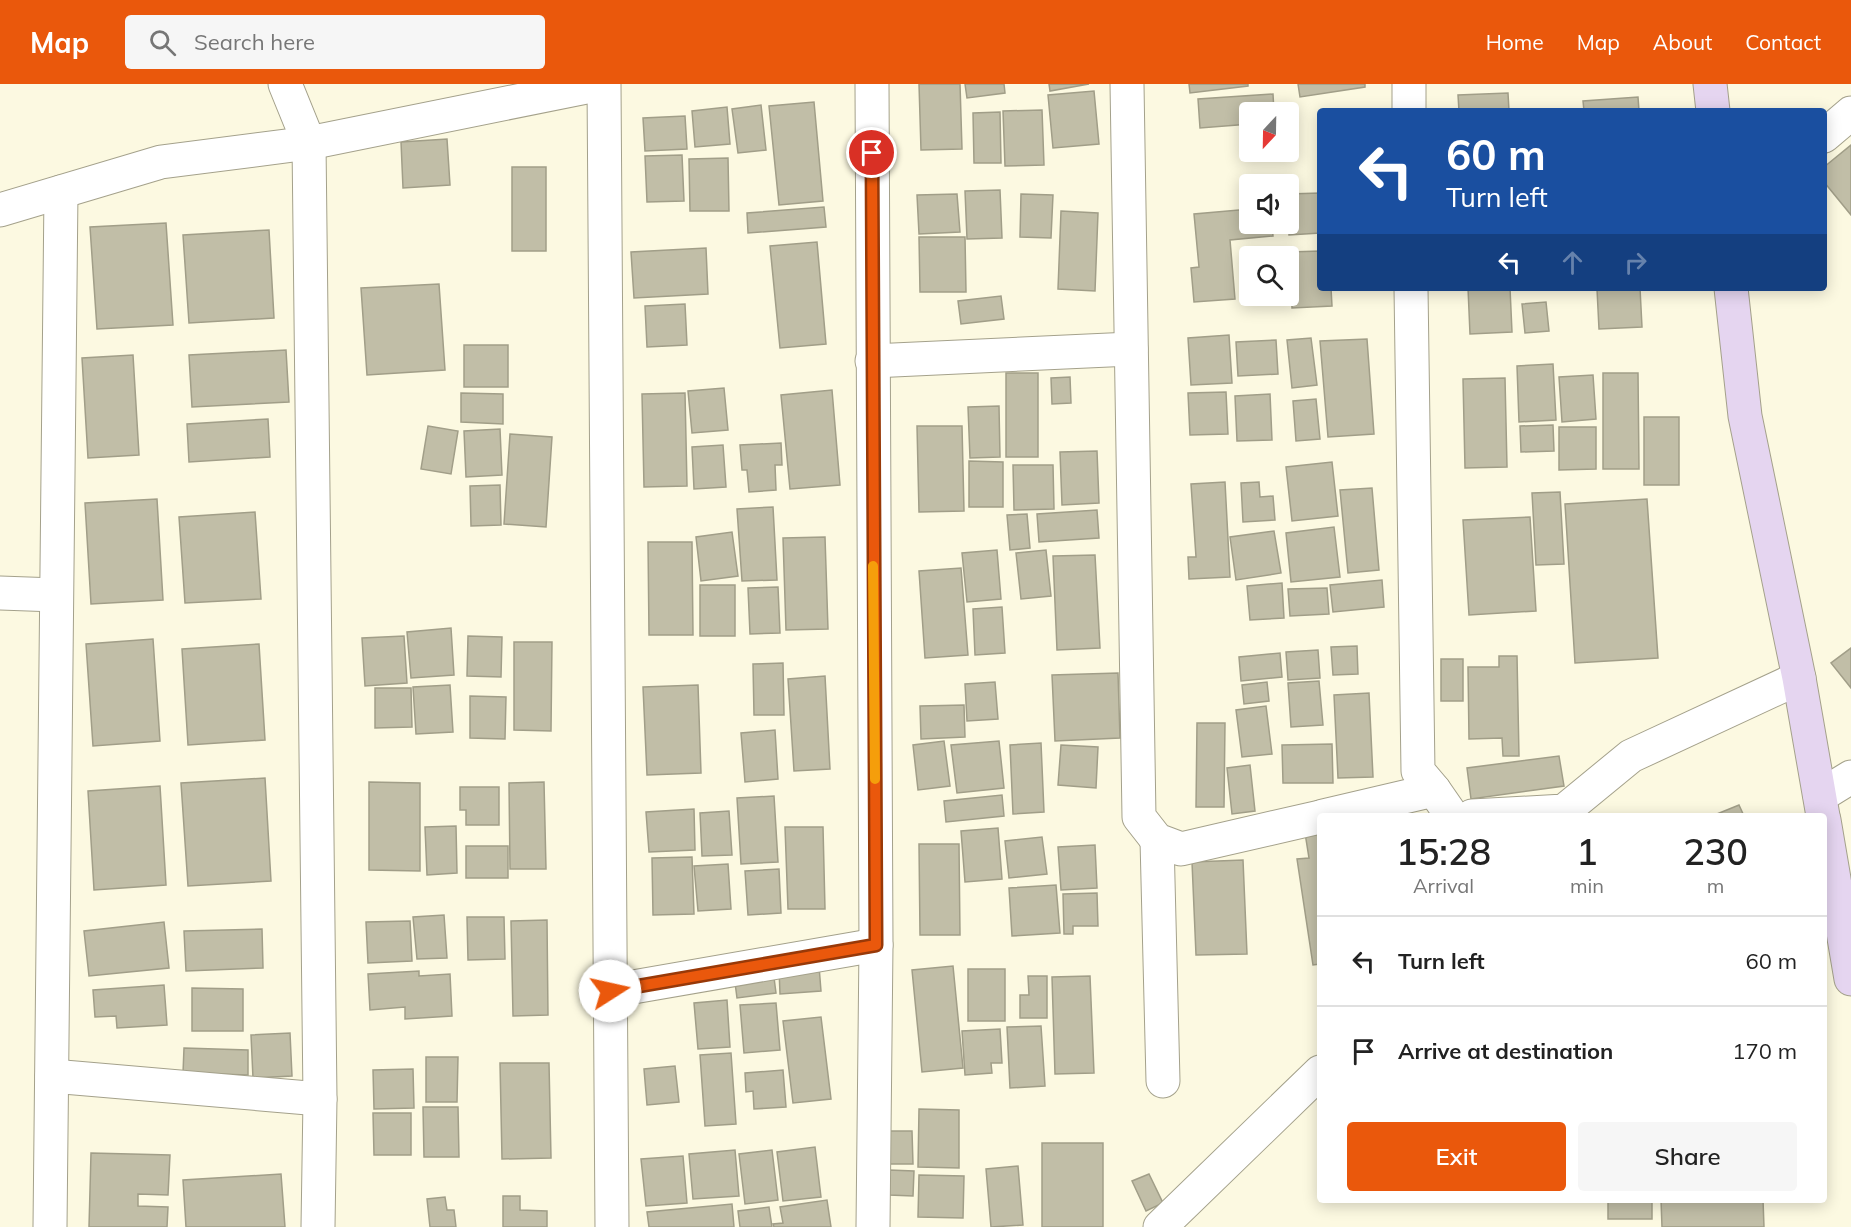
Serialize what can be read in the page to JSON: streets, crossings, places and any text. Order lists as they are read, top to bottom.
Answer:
{
  "north": "bottom",
  "page": {
    "header": "Map",
    "search": "Search here",
    "nav": [
      "Home",
      "Map",
      "About",
      "Contact"
    ],
    "turn": ["60 m", "Turn left"],
    "eta": [
      "15:28",
      "Arrival",
      "1",
      "min",
      "230",
      "m"
    ],
    "list": [
      {
        "name": "Turn left",
        "value": "60 m"
      },
      {
        "name": "Arrive at destination",
        "value": "170 m"
      }
    ],
    "buttons": ["Exit", "Share"]
  }
}
